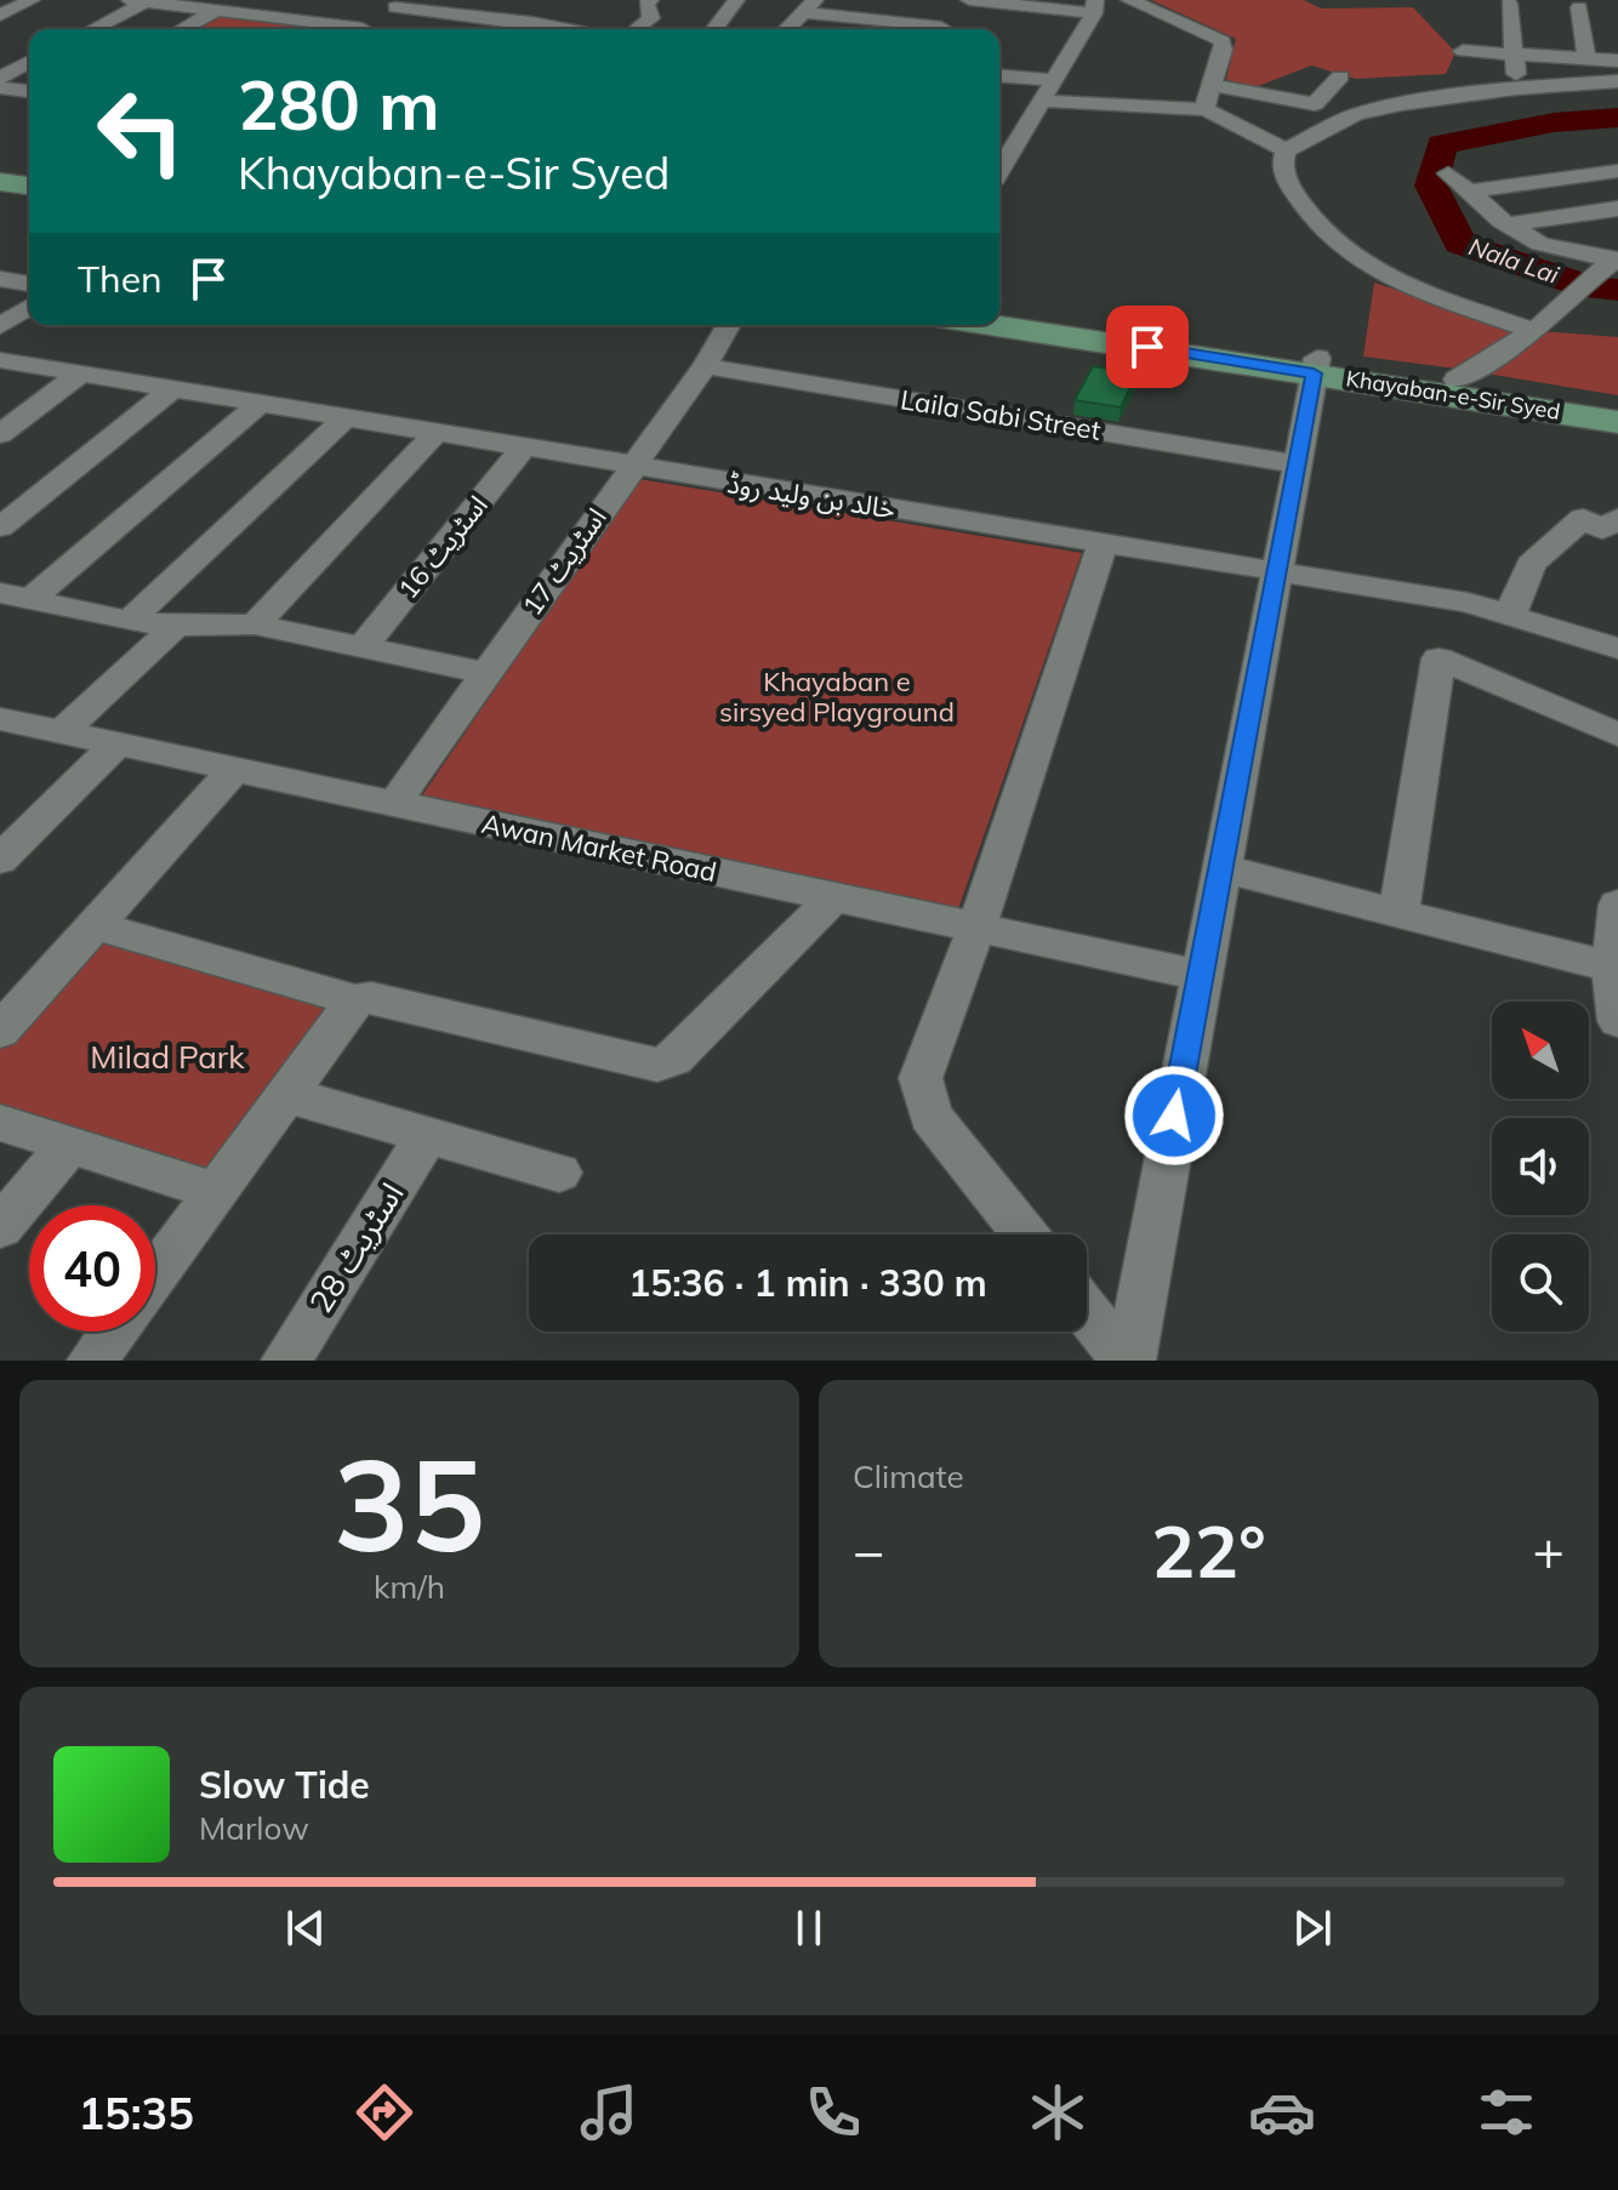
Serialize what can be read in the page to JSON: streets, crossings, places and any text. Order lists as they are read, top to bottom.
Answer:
{
  "streets": {
    "main road": ["Khayaban-e-Sir Syed"],
    "street": [
      "Laila Sabi Street",
      "خالد بن ولید روڈ",
      "اسٹریٹ 16",
      "اسٹریٹ 17",
      "Awan Market Road",
      "اسٹریٹ 28"
    ]
  },
  "crossings": [
    ["Laila Sabi Street", "اسٹریٹ 17"],
    ["خالد بن ولید روڈ", "اسٹریٹ 16"],
    ["خالد بن ولید روڈ", "اسٹریٹ 17"],
    ["اسٹریٹ 17", "Awan Market Road"]
  ],
  "water": ["Nala Lai"],
  "parks": ["Khayaban e sirsyed Playground", "Milad Park"],
  "north": "top left",
  "page": {
    "turn": ["280 m", "Khayaban-e-Sir Syed"],
    "then": "Then",
    "limit": "40",
    "trip": "15:36 · 1 min · 330 m",
    "tile": [
      ["35", "km/h"],
      "Climate"
    ],
    "heat": ["−", "22°", "+"],
    "song": ["Slow Tide", "Marlow"],
    "tabs": "15:35"
  }
}
